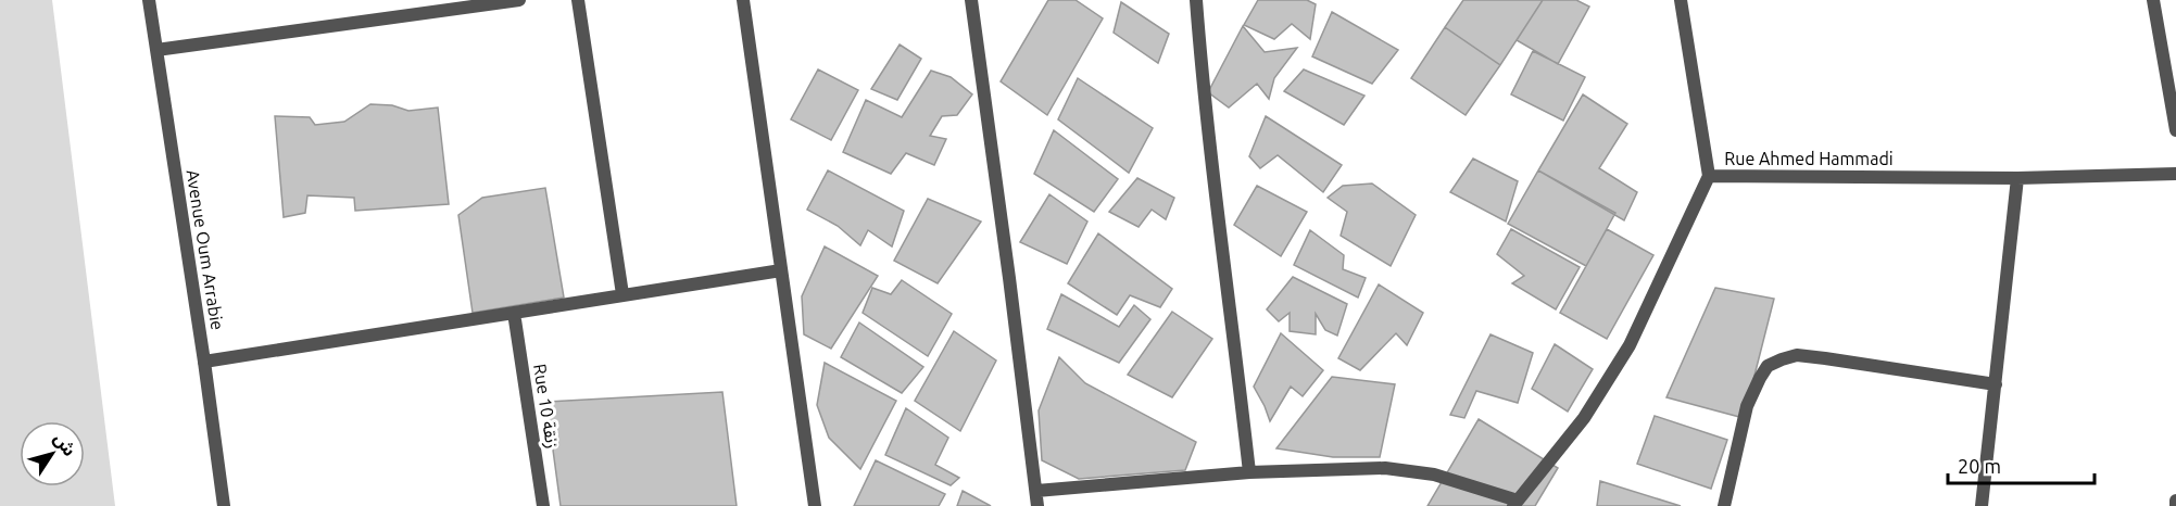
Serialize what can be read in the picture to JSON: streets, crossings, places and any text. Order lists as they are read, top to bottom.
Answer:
{
  "streets": {
    "street": ["Rue Ahmed Hammadi", "Avenue Oum Arrabie", "Rue 10 زنقة"]
  },
  "scale_bar": "20 m",
  "north": "top right"
}
